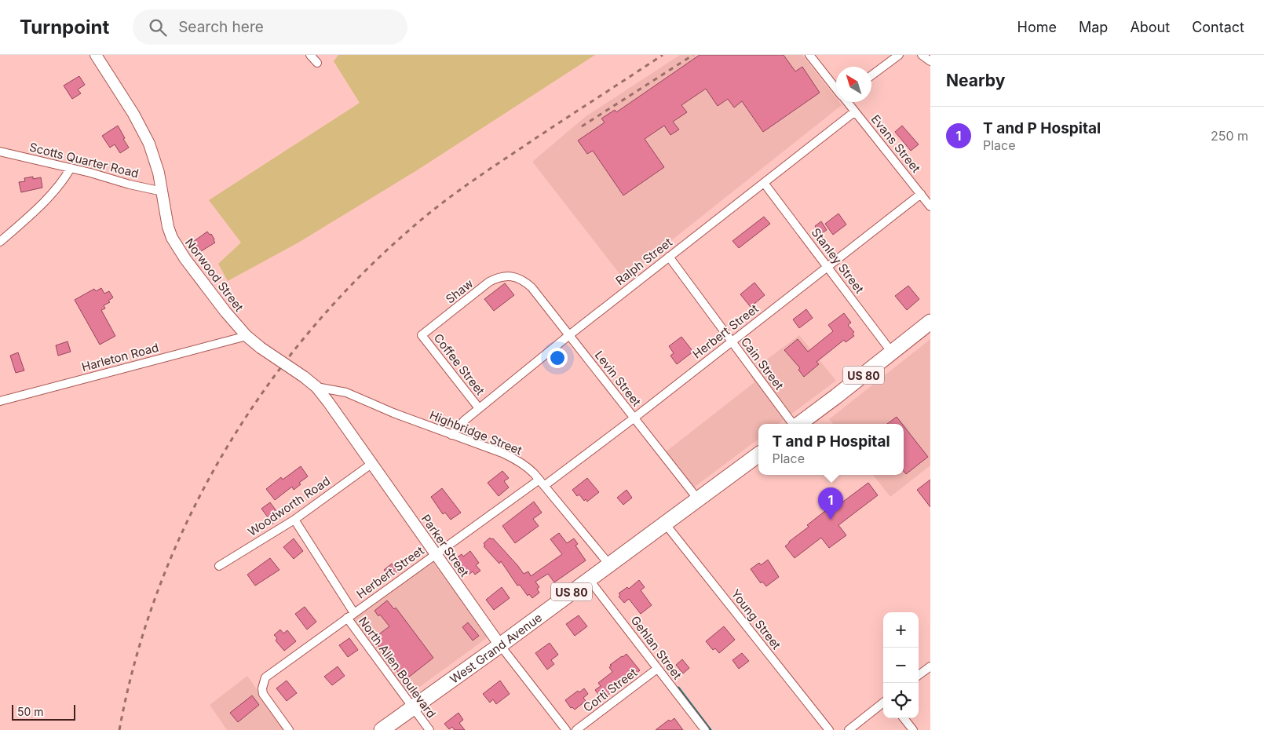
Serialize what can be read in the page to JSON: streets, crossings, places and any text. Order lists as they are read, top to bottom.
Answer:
{
  "streets": {
    "highway": ["US 80", "West Grand Avenue"],
    "street": [
      "Evans Street",
      "Scotts Quarter Road",
      "Stanley Street",
      "Ralph Street",
      "Norwood Street",
      "Shaw",
      "Herbert Street",
      "Harleton Road",
      "Cain Street",
      "Coffee Street",
      "Levin Street",
      "Highbridge Street",
      "Woodworth Road",
      "Parker Street",
      "Young Street",
      "Gehlan Street",
      "North Allen Boulevard",
      "Corti Street"
    ]
  },
  "crossings": [
    ["Evans Street", "Ralph Street"],
    ["Evans Street", "Herbert Street"],
    ["Scotts Quarter Road", "Norwood Street"],
    ["Stanley Street", "Ralph Street"],
    ["Stanley Street", "Herbert Street"],
    ["Stanley Street", "US 80"],
    ["Ralph Street", "Cain Street"],
    ["Ralph Street", "Coffee Street"],
    ["Ralph Street", "Levin Street"],
    ["Ralph Street", "Highbridge Street"],
    ["Norwood Street", "Harleton Road"],
    ["Norwood Street", "Parker Street"],
    ["Shaw", "Coffee Street"],
    ["Shaw", "Levin Street"],
    ["Herbert Street", "Cain Street"],
    ["Herbert Street", "Levin Street"],
    ["Herbert Street", "Highbridge Street"],
    ["Herbert Street", "Parker Street"],
    ["Herbert Street", "North Allen Boulevard"],
    ["Levin Street", "West Grand Avenue"],
    ["Highbridge Street", "Parker Street"],
    ["Highbridge Street", "West Grand Avenue"],
    ["Woodworth Road", "Parker Street"],
    ["Woodworth Road", "North Allen Boulevard"],
    ["Parker Street", "West Grand Avenue"],
    ["Young Street", "West Grand Avenue"],
    ["West Grand Avenue", "Gehlan Street"],
    ["West Grand Avenue", "North Allen Boulevard"],
    ["Gehlan Street", "Corti Street"]
  ],
  "scale_bar": "50 m",
  "north": "top left",
  "page": {
    "header": "Turnpoint",
    "search": "Search here",
    "nav": [
      "Home",
      "Map",
      "About",
      "Contact"
    ],
    "heading": "Nearby",
    "list": [
      {
        "mark": "1",
        "name": "T and P Hospital",
        "note": "Place",
        "value": "250 m"
      }
    ],
    "popup": ["T and P Hospital", "Place"],
    "pins": "1",
    "map_buttons": ["+", "−"],
    "scale": "50 m"
  }
}
